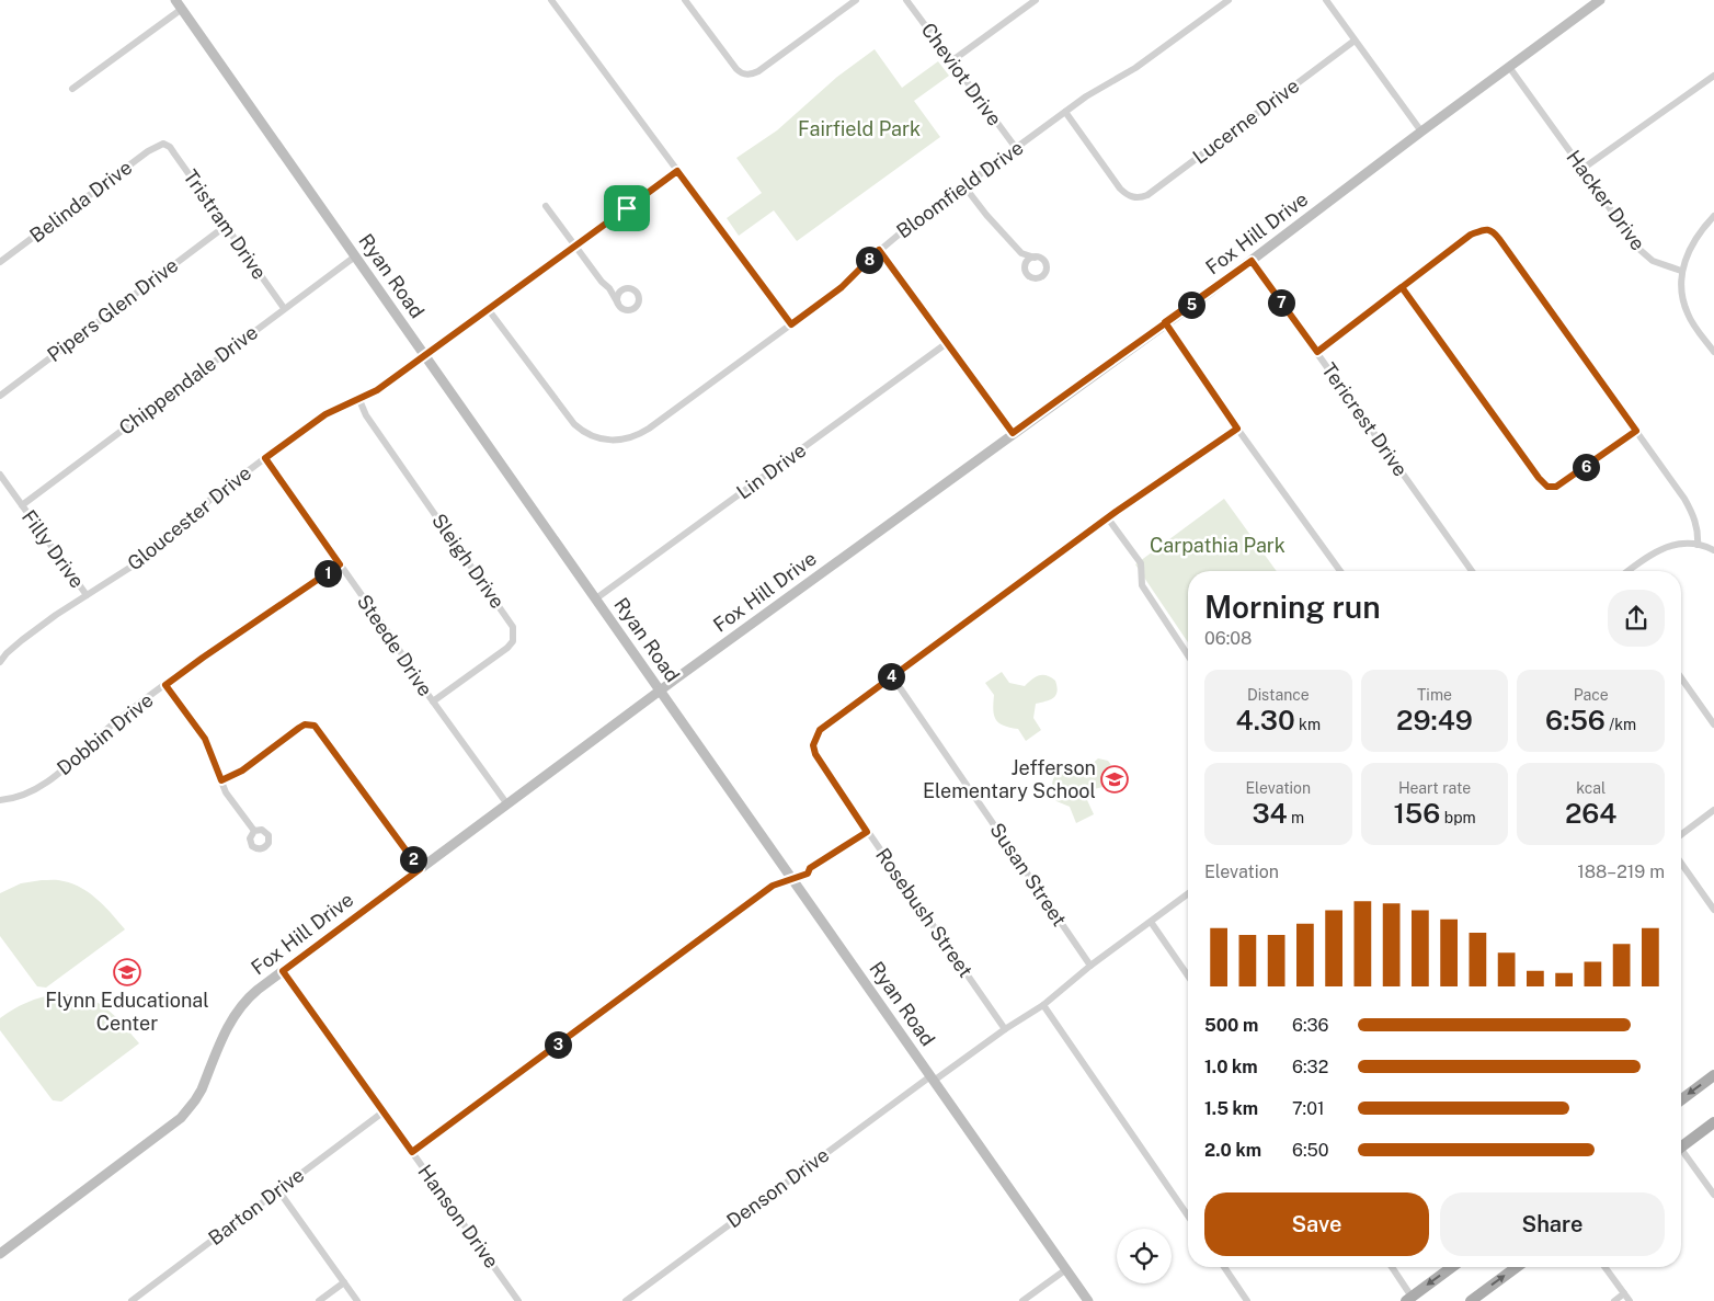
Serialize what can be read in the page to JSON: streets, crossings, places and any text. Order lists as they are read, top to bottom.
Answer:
{
  "streets": {
    "street": [
      "Cheviot Drive",
      "Lucerne Drive",
      "Bloomfield Drive",
      "Hacker Drive",
      "Belinda Drive",
      "Tristram Drive",
      "Fox Hill Drive",
      "Ryan Road",
      "Pipers Glen Drive",
      "Chippendale Drive",
      "Tericrest Drive",
      "Lin Drive",
      "Gloucester Drive",
      "Filly Drive",
      "Sleigh Drive",
      "Steede Drive",
      "Dobbin Drive",
      "Susan Street",
      "Rosebush Street",
      "Denson Drive",
      "Barton Drive",
      "Hanson Drive"
    ]
  },
  "crossings": [
    ["Cheviot Drive", "Bloomfield Drive"],
    ["Lucerne Drive", "Bloomfield Drive"],
    ["Bloomfield Drive", "Gloucester Drive"],
    ["Hacker Drive", "Fox Hill Drive"],
    ["Belinda Drive", "Tristram Drive"],
    ["Tristram Drive", "Pipers Glen Drive"],
    ["Tristram Drive", "Chippendale Drive"],
    ["Fox Hill Drive", "Ryan Road"],
    ["Fox Hill Drive", "Tericrest Drive"],
    ["Fox Hill Drive", "Steede Drive"],
    ["Fox Hill Drive", "Hanson Drive"],
    ["Ryan Road", "Chippendale Drive"],
    ["Ryan Road", "Lin Drive"],
    ["Ryan Road", "Gloucester Drive"],
    ["Ryan Road", "Denson Drive"],
    ["Chippendale Drive", "Filly Drive"],
    ["Gloucester Drive", "Filly Drive"],
    ["Gloucester Drive", "Sleigh Drive"],
    ["Gloucester Drive", "Steede Drive"],
    ["Sleigh Drive", "Steede Drive"],
    ["Steede Drive", "Dobbin Drive"],
    ["Susan Street", "Rosebush Street"],
    ["Susan Street", "Denson Drive"],
    ["Rosebush Street", "Denson Drive"],
    ["Barton Drive", "Hanson Drive"]
  ],
  "parks": ["Fairfield Park", "Carpathia Park"],
  "places": {
    "school or university": ["Jefferson Elementary School", "Flynn Educational Center"]
  },
  "page": {
    "pins": [
      "8",
      "7",
      "5",
      "6",
      "1",
      "4",
      "2",
      "3"
    ],
    "heading": ["Morning run", "06:08"],
    "stats": [
      ["Distance", "4.30 km"],
      ["Time", "29:49"],
      ["Pace", "6:56 /km"],
      ["Elevation", "34 m"],
      ["Heart rate", "156 bpm"],
      ["kcal", "264"]
    ],
    "chart": ["Elevation", "188–219 m"],
    "list": [
      {
        "name": "500 m",
        "note": "6:36"
      },
      {
        "name": "1.0 km",
        "note": "6:32"
      },
      {
        "name": "1.5 km",
        "note": "7:01"
      },
      {
        "name": "2.0 km",
        "note": "6:50"
      }
    ],
    "buttons": ["Save", "Share"]
  }
}
